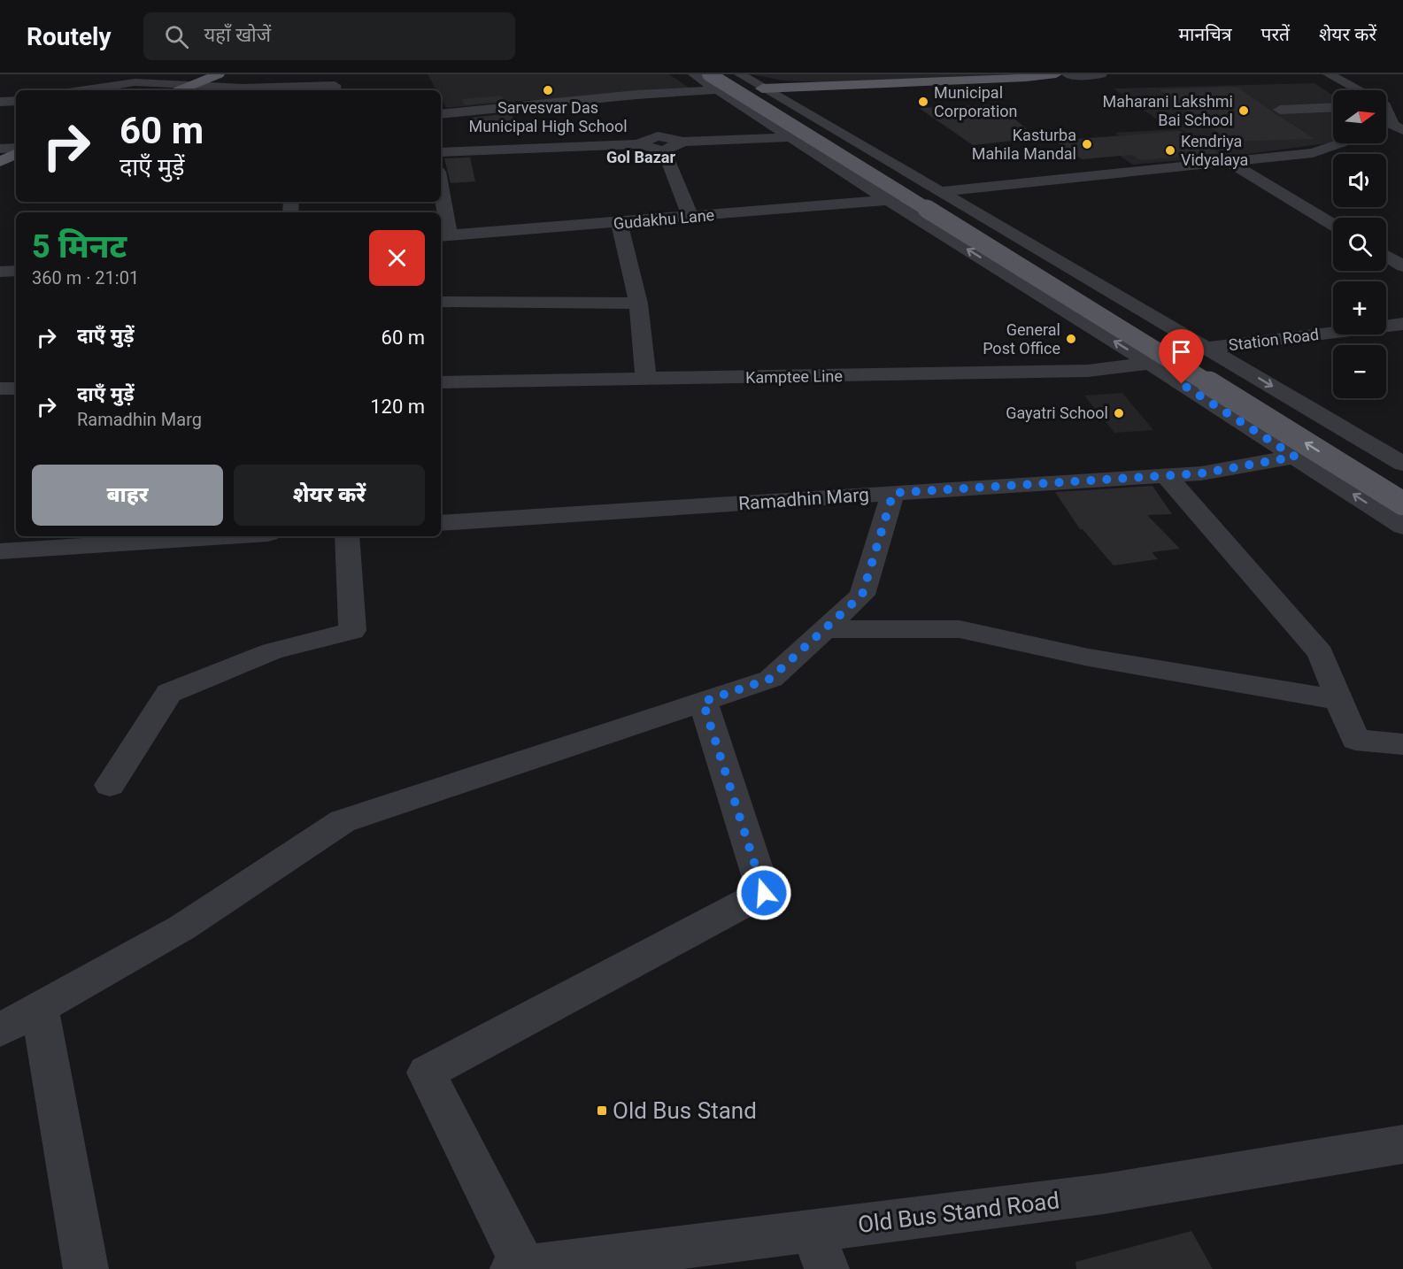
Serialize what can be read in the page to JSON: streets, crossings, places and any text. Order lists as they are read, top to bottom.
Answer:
{
  "streets": {
    "street": [
      "Gudakhu Lane",
      "Station Road",
      "Kamptee Line",
      "Ramadhin Marg",
      "Old Bus Stand Road"
    ]
  },
  "districts": ["Gol Bazar"],
  "places": {
    "other": [
      "Sarvesvar Das Municipal High School",
      "Municipal Corporation",
      "Maharani Lakshmi Bai School",
      "Kasturba Mahila Mandal",
      "Kendriya Vidyalaya",
      "General Post Office",
      "Gayatri School"
    ],
    "transit": ["Old Bus Stand"]
  },
  "north": "right",
  "page": {
    "header": "Routely",
    "search": "यहाँ खोजें",
    "nav": ["मानचित्र", "परतें", "शेयर करें"],
    "map_buttons": ["+", "−"],
    "turn": ["60 m", "दाएँ मुड़ें"],
    "heading": ["5 मिनट", "360 m · 21:01"],
    "list": [
      {
        "name": "दाएँ मुड़ें",
        "value": "60 m"
      },
      {
        "name": "दाएँ मुड़ें",
        "note": "Ramadhin Marg",
        "value": "120 m"
      }
    ],
    "buttons": ["बाहर", "शेयर करें"]
  }
}
